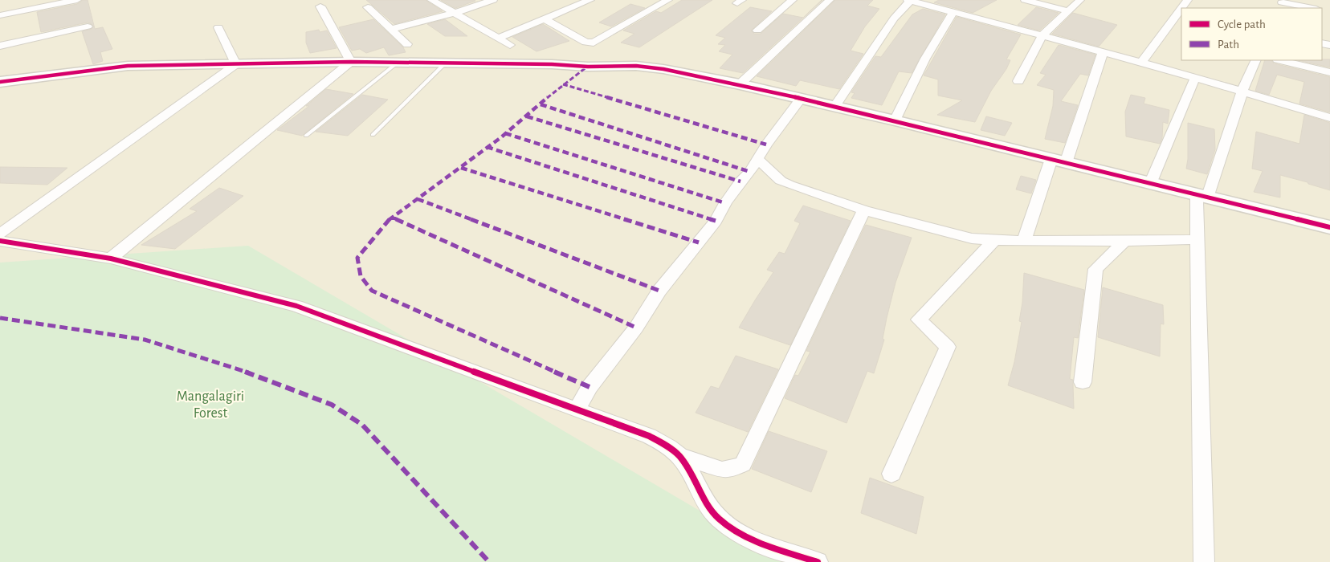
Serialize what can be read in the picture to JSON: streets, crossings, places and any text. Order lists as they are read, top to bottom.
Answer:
{
  "parks": ["Mangalagiri Forest"],
  "legend": ["Cycle path", "Path"]
}
